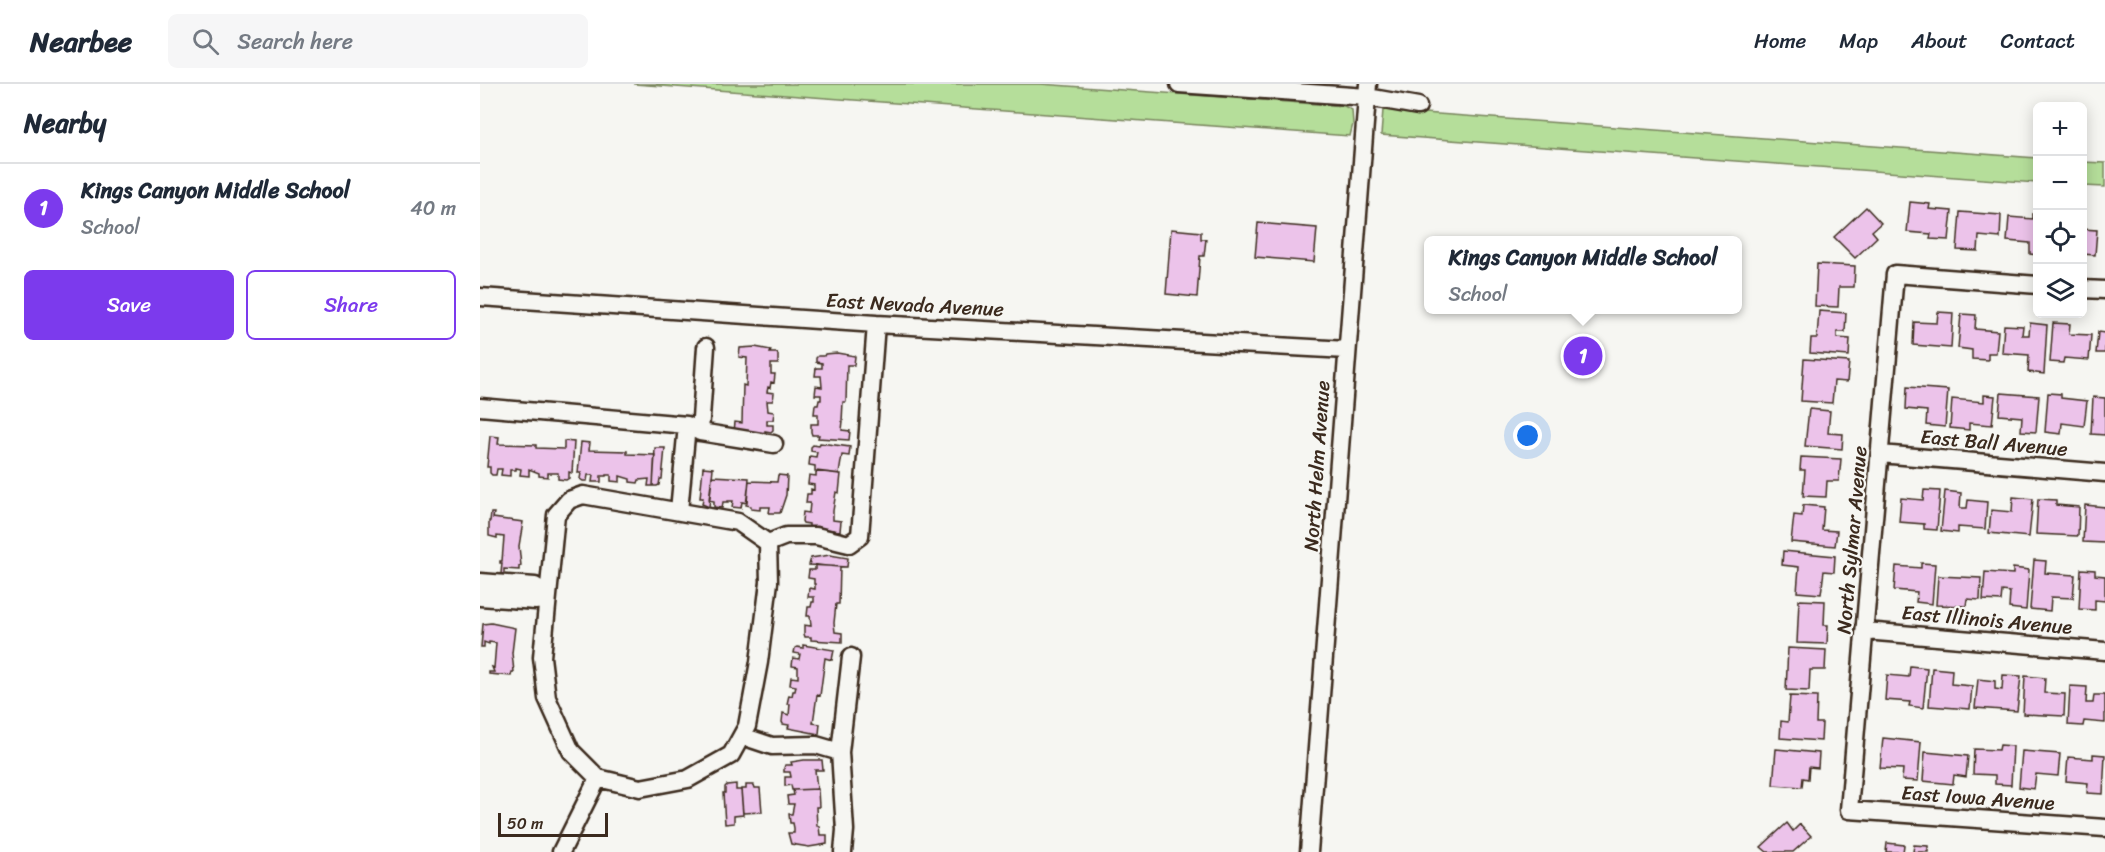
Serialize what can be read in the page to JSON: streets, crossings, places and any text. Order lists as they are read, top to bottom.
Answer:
{
  "streets": {
    "street": [
      "East Nevada Avenue",
      "East Ball Avenue",
      "North Helm Avenue",
      "North Sylmar Avenue",
      "East Illinois Avenue",
      "East Iowa Avenue"
    ]
  },
  "crossings": [
    ["East Nevada Avenue", "North Helm Avenue"],
    ["East Ball Avenue", "North Sylmar Avenue"],
    ["North Sylmar Avenue", "East Illinois Avenue"],
    ["North Sylmar Avenue", "East Iowa Avenue"]
  ],
  "scale_bar": "50 m",
  "page": {
    "header": "Nearbee",
    "search": "Search here",
    "nav": [
      "Home",
      "Map",
      "About",
      "Contact"
    ],
    "heading": "Nearby",
    "map_buttons": ["+", "−"],
    "list": [
      {
        "mark": "1",
        "name": "Kings Canyon Middle School",
        "note": "School",
        "value": "40 m"
      }
    ],
    "popup": ["Kings Canyon Middle School", "School"],
    "buttons": ["Save", "Share"],
    "pins": "1",
    "scale": "50 m"
  }
}
